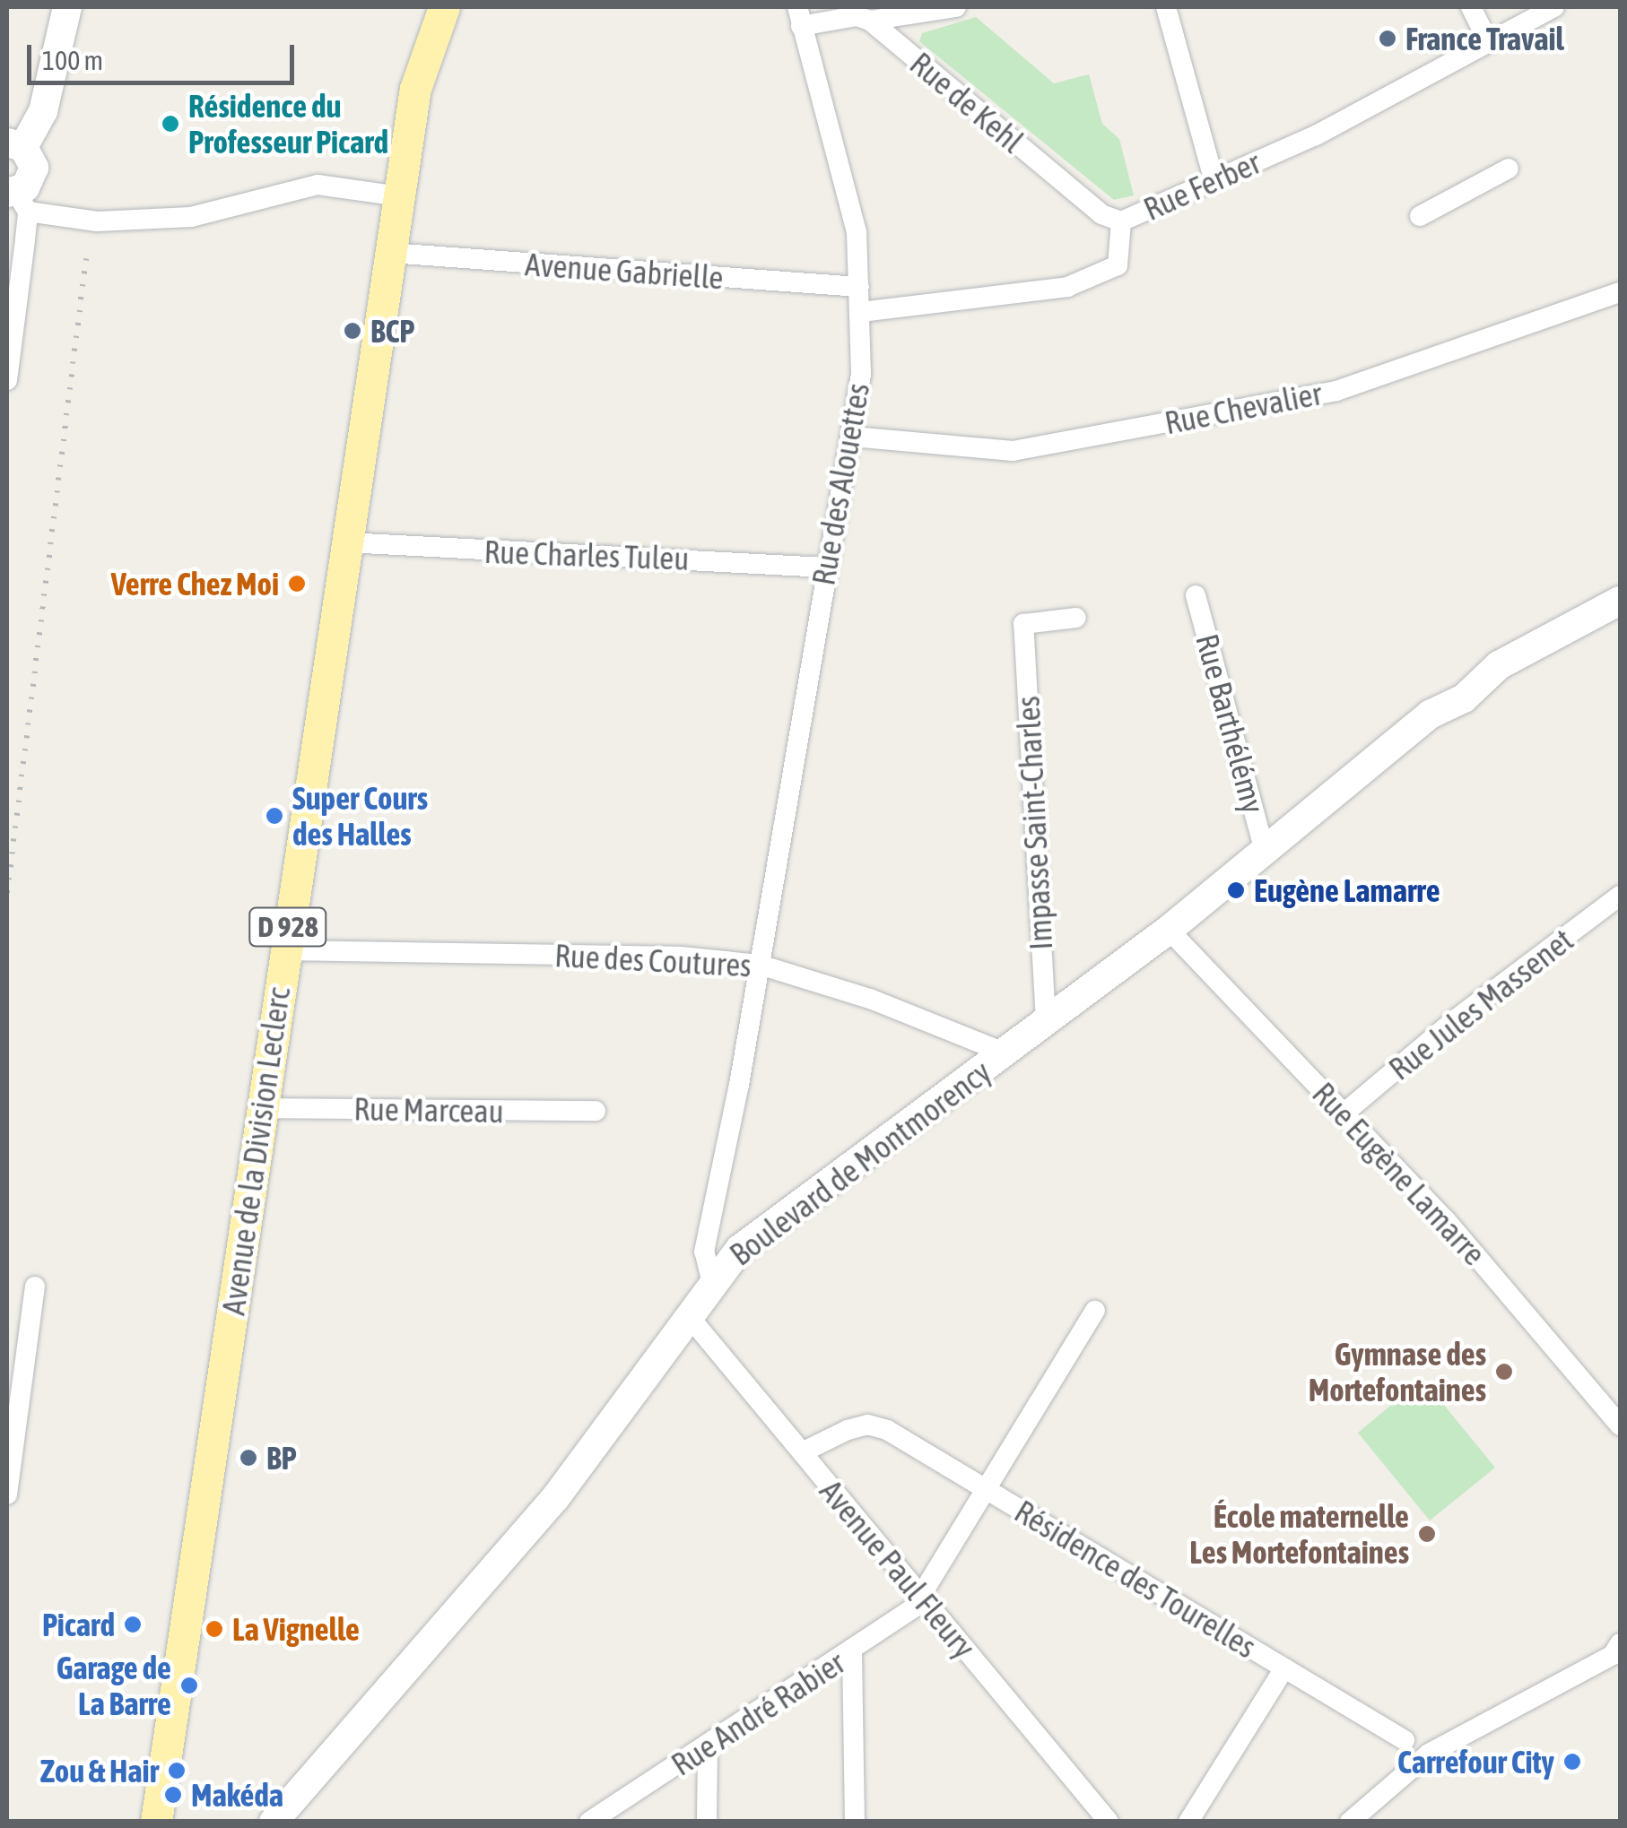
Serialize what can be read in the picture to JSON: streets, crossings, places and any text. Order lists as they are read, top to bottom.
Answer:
{
  "streets": {
    "main road": ["D 928", "Avenue de la Division Leclerc"],
    "street": [
      "Rue de Kehl",
      "Rue Ferber",
      "Avenue Gabrielle",
      "Rue Chevalier",
      "Rue des Alouettes",
      "Rue Charles Tuleu",
      "Rue Barthélémy",
      "Impasse Saint-Charles",
      "Rue des Coutures",
      "Rue Jules Massenet",
      "Rue Marceau",
      "Boulevard de Montmorency",
      "Rue Eugène Lamarre",
      "Avenue Paul Fleury",
      "Résidence des Tourelles",
      "Rue André Rabier"
    ]
  },
  "crossings": [
    ["Rue de Kehl", "Rue Ferber"],
    ["Rue Ferber", "Rue des Alouettes"],
    ["Avenue Gabrielle", "Rue des Alouettes"],
    ["Avenue Gabrielle", "Avenue de la Division Leclerc"],
    ["Rue Chevalier", "Rue des Alouettes"],
    ["Rue des Alouettes", "Rue Charles Tuleu"],
    ["Rue des Alouettes", "Rue des Coutures"],
    ["Rue des Alouettes", "Boulevard de Montmorency"],
    ["Rue Charles Tuleu", "Avenue de la Division Leclerc"],
    ["Rue Barthélémy", "Boulevard de Montmorency"],
    ["Impasse Saint-Charles", "Boulevard de Montmorency"],
    ["Rue des Coutures", "Avenue de la Division Leclerc"],
    ["Rue des Coutures", "Boulevard de Montmorency"],
    ["Rue Jules Massenet", "Rue Eugène Lamarre"],
    ["Rue Marceau", "Avenue de la Division Leclerc"],
    ["Boulevard de Montmorency", "Rue Eugène Lamarre"],
    ["Boulevard de Montmorency", "Avenue Paul Fleury"],
    ["Avenue Paul Fleury", "Résidence des Tourelles"],
    ["Avenue Paul Fleury", "Rue André Rabier"],
    ["Résidence des Tourelles", "Rue André Rabier"]
  ],
  "places": [
    "France Travail",
    "Résidence du Professeur Picard",
    "BCP",
    "Verre Chez Moi",
    "Super Cours des Halles",
    "Eugène Lamarre",
    "Gymnase des Mortefontaines",
    "BP",
    "École maternelle Les Mortefontaines",
    "Picard",
    "La Vignelle",
    "Garage de La Barre",
    "Carrefour City",
    "Zou & Hair",
    "Makéda"
  ],
  "scale_bar": "100 m"
}
